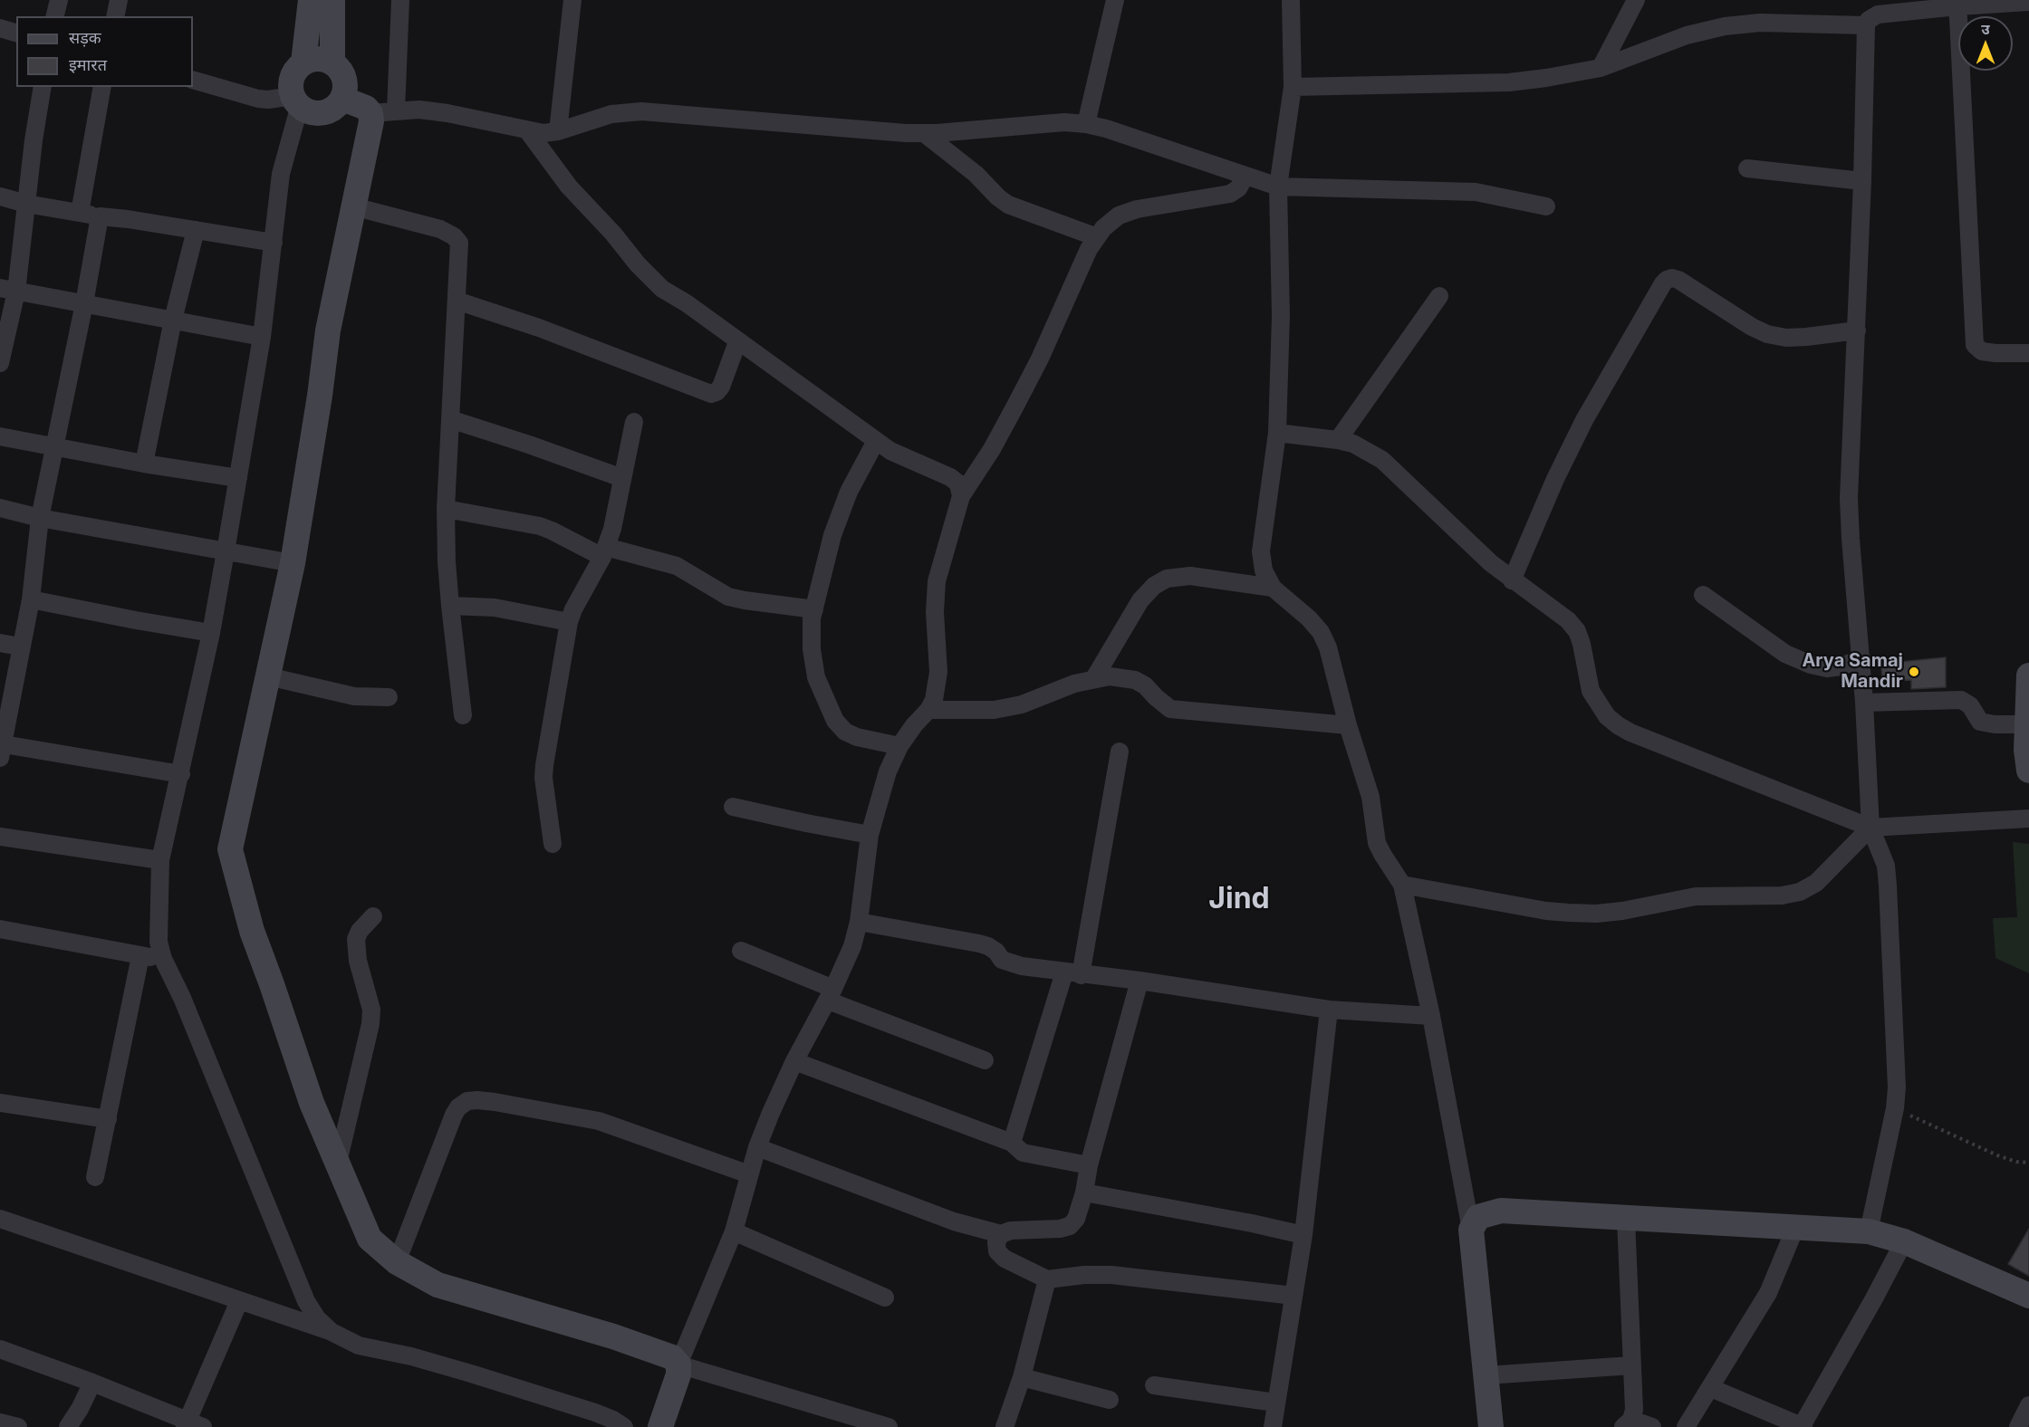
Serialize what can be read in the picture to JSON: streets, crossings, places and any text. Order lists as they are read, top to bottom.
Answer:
{
  "districts": ["Jind"],
  "places": ["Arya Samaj Mandir"],
  "legend": ["सड़क", "इमारत"],
  "north": "top"
}
